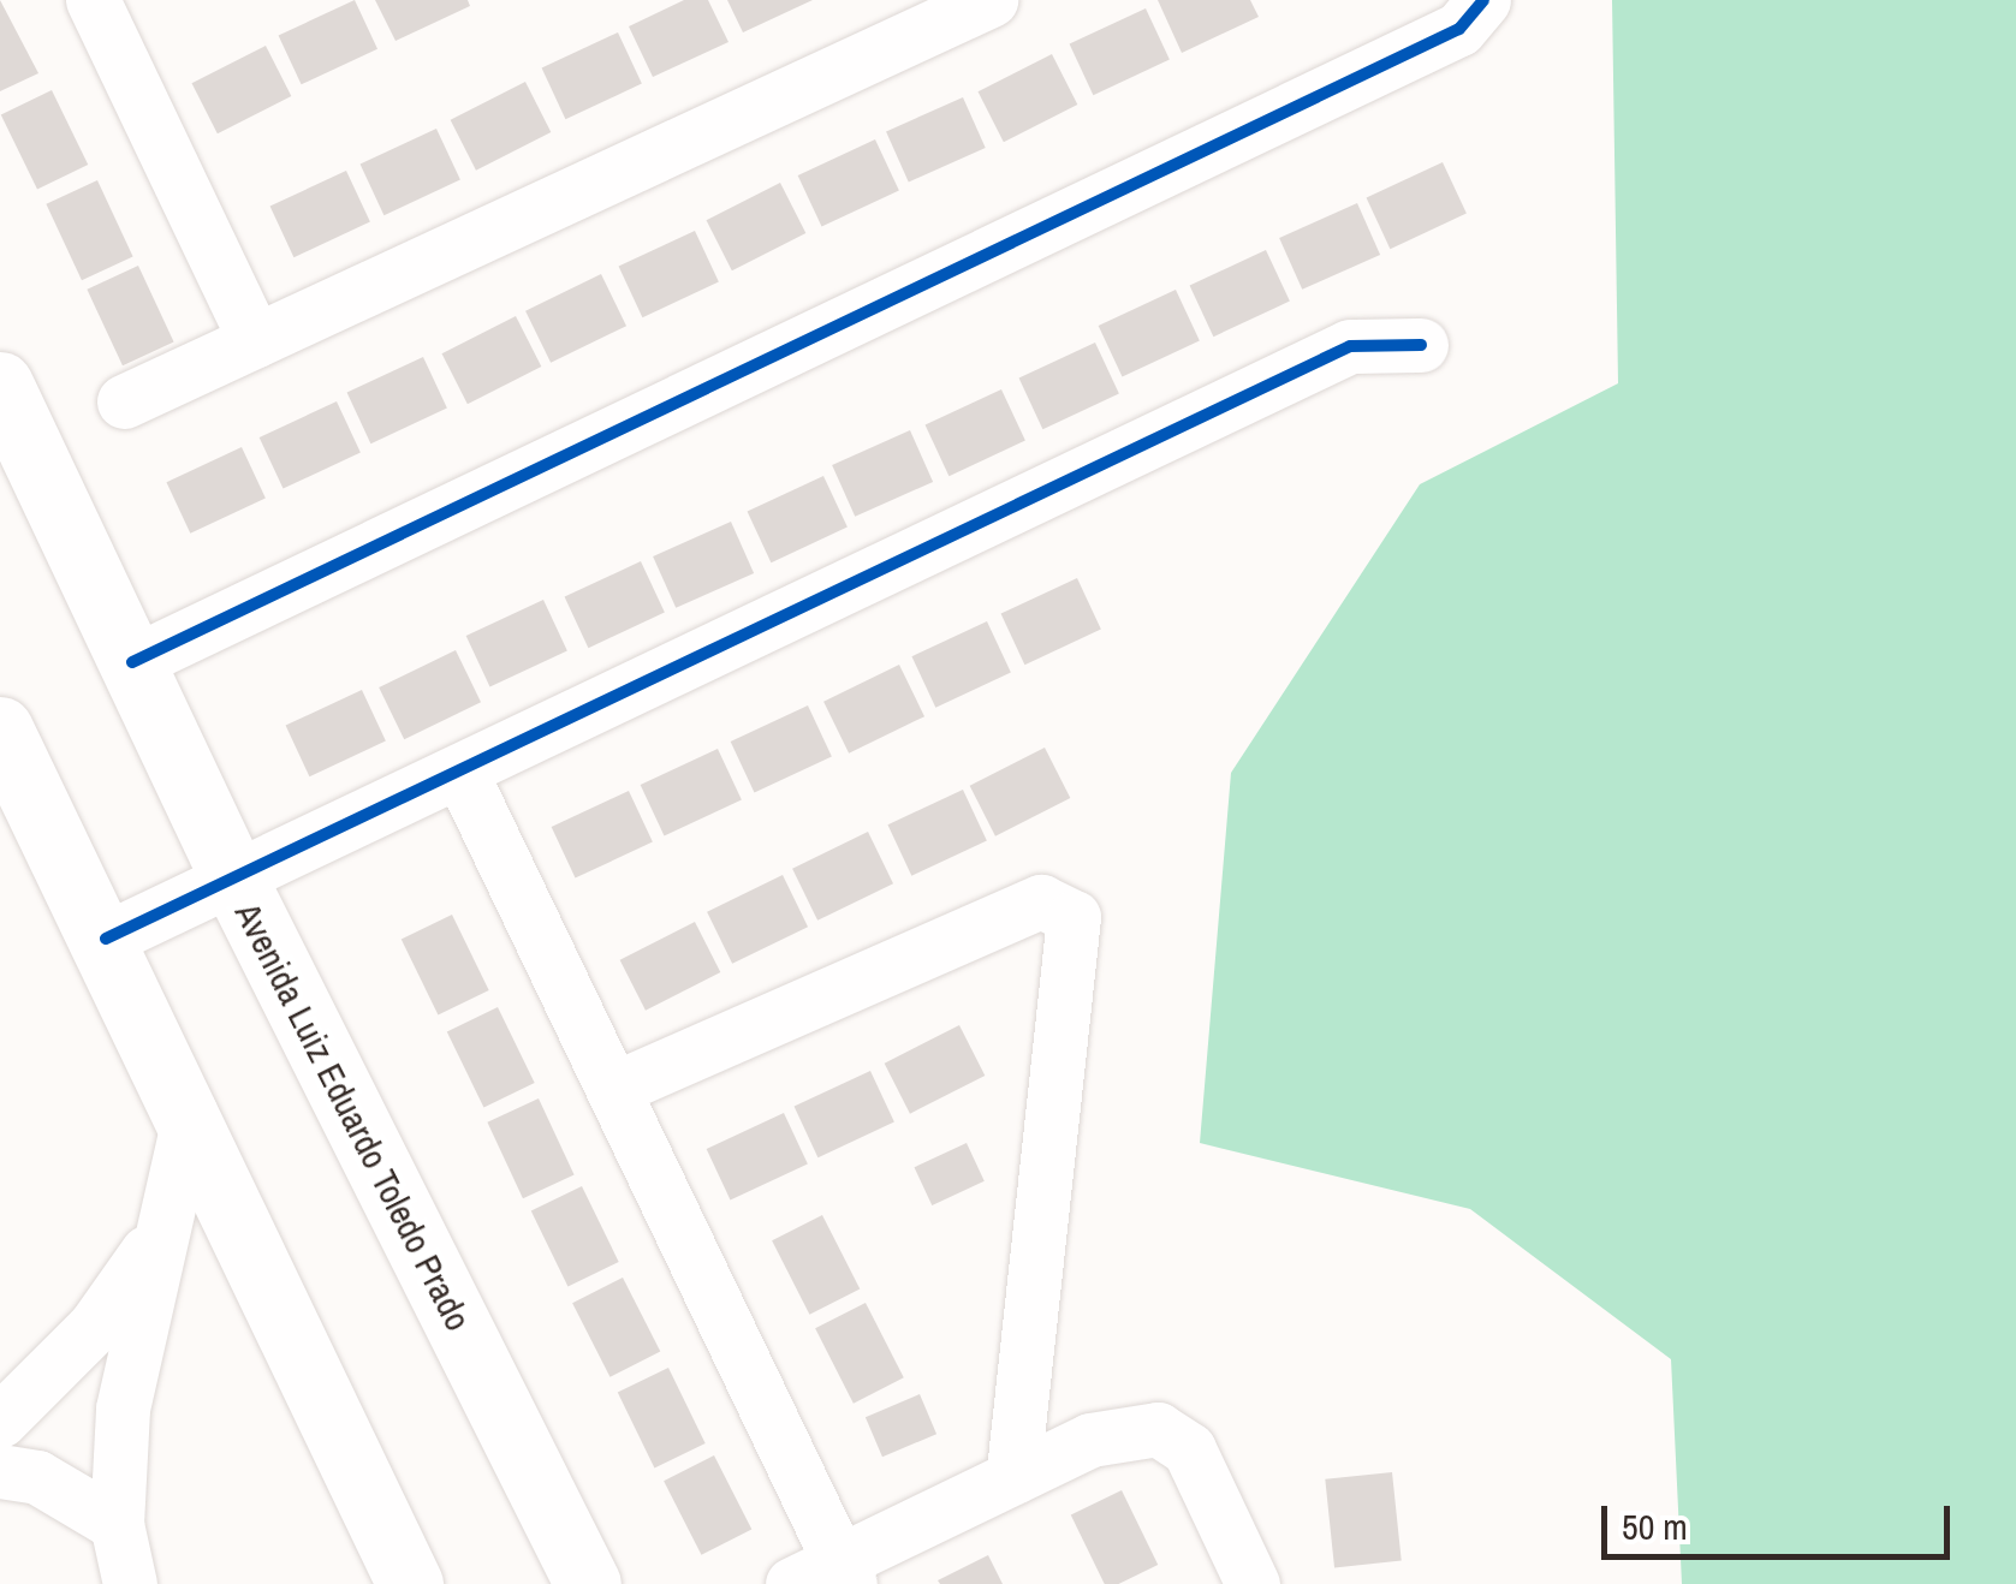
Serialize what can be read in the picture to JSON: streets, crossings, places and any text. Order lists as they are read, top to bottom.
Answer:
{
  "streets": {
    "main road": ["Avenida Luiz Eduardo Toledo Prado"]
  },
  "scale_bar": "50 m"
}
